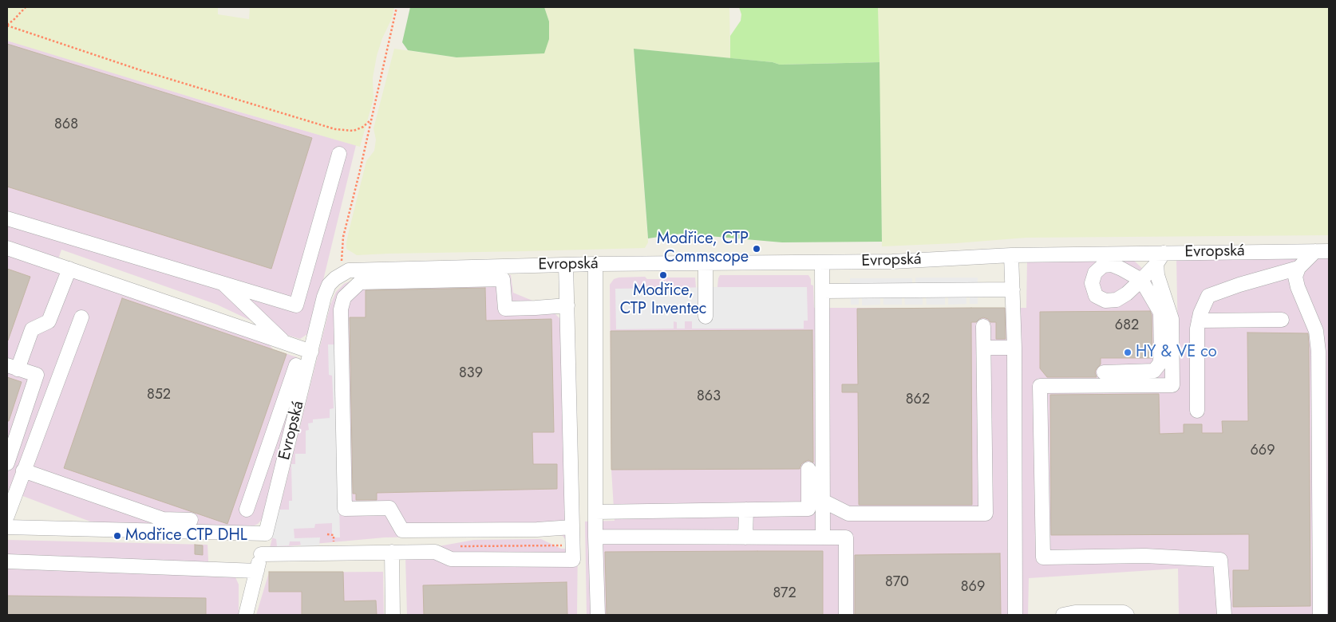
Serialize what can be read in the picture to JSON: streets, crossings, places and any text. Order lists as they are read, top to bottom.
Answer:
{
  "streets": {
    "street": ["Evropská"]
  },
  "places": [
    "Modřice, CTP Commscope",
    "Modřice, CTP Inventec",
    "HY & VE co",
    "Modřice CTP DHL"
  ],
  "house_numbers": [
    "868",
    "682",
    "839",
    "852",
    "863",
    "862",
    "669",
    "870",
    "869",
    "872"
  ]
}
